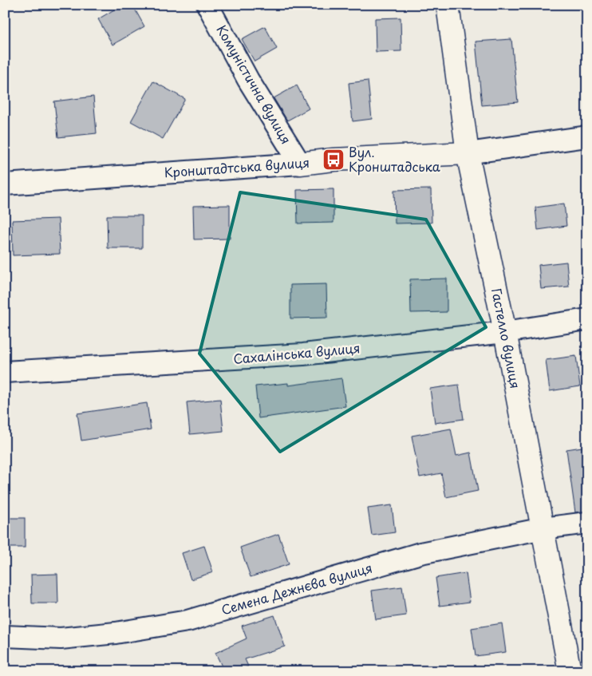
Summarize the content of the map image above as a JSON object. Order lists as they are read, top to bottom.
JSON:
{
  "streets": {
    "street": [
      "Комуністична вулиця",
      "Кронштадтська вулиця",
      "Гастелло вулиця",
      "Сахалінська вулиця",
      "Семена Дежнєва вулиця"
    ]
  },
  "crossings": [
    ["Комуністична вулиця", "Кронштадтська вулиця"],
    ["Кронштадтська вулиця", "Гастелло вулиця"],
    ["Гастелло вулиця", "Сахалінська вулиця"],
    ["Гастелло вулиця", "Семена Дежнєва вулиця"]
  ],
  "places": {
    "bus stop": ["Вул. Кронштадська"]
  }
}
